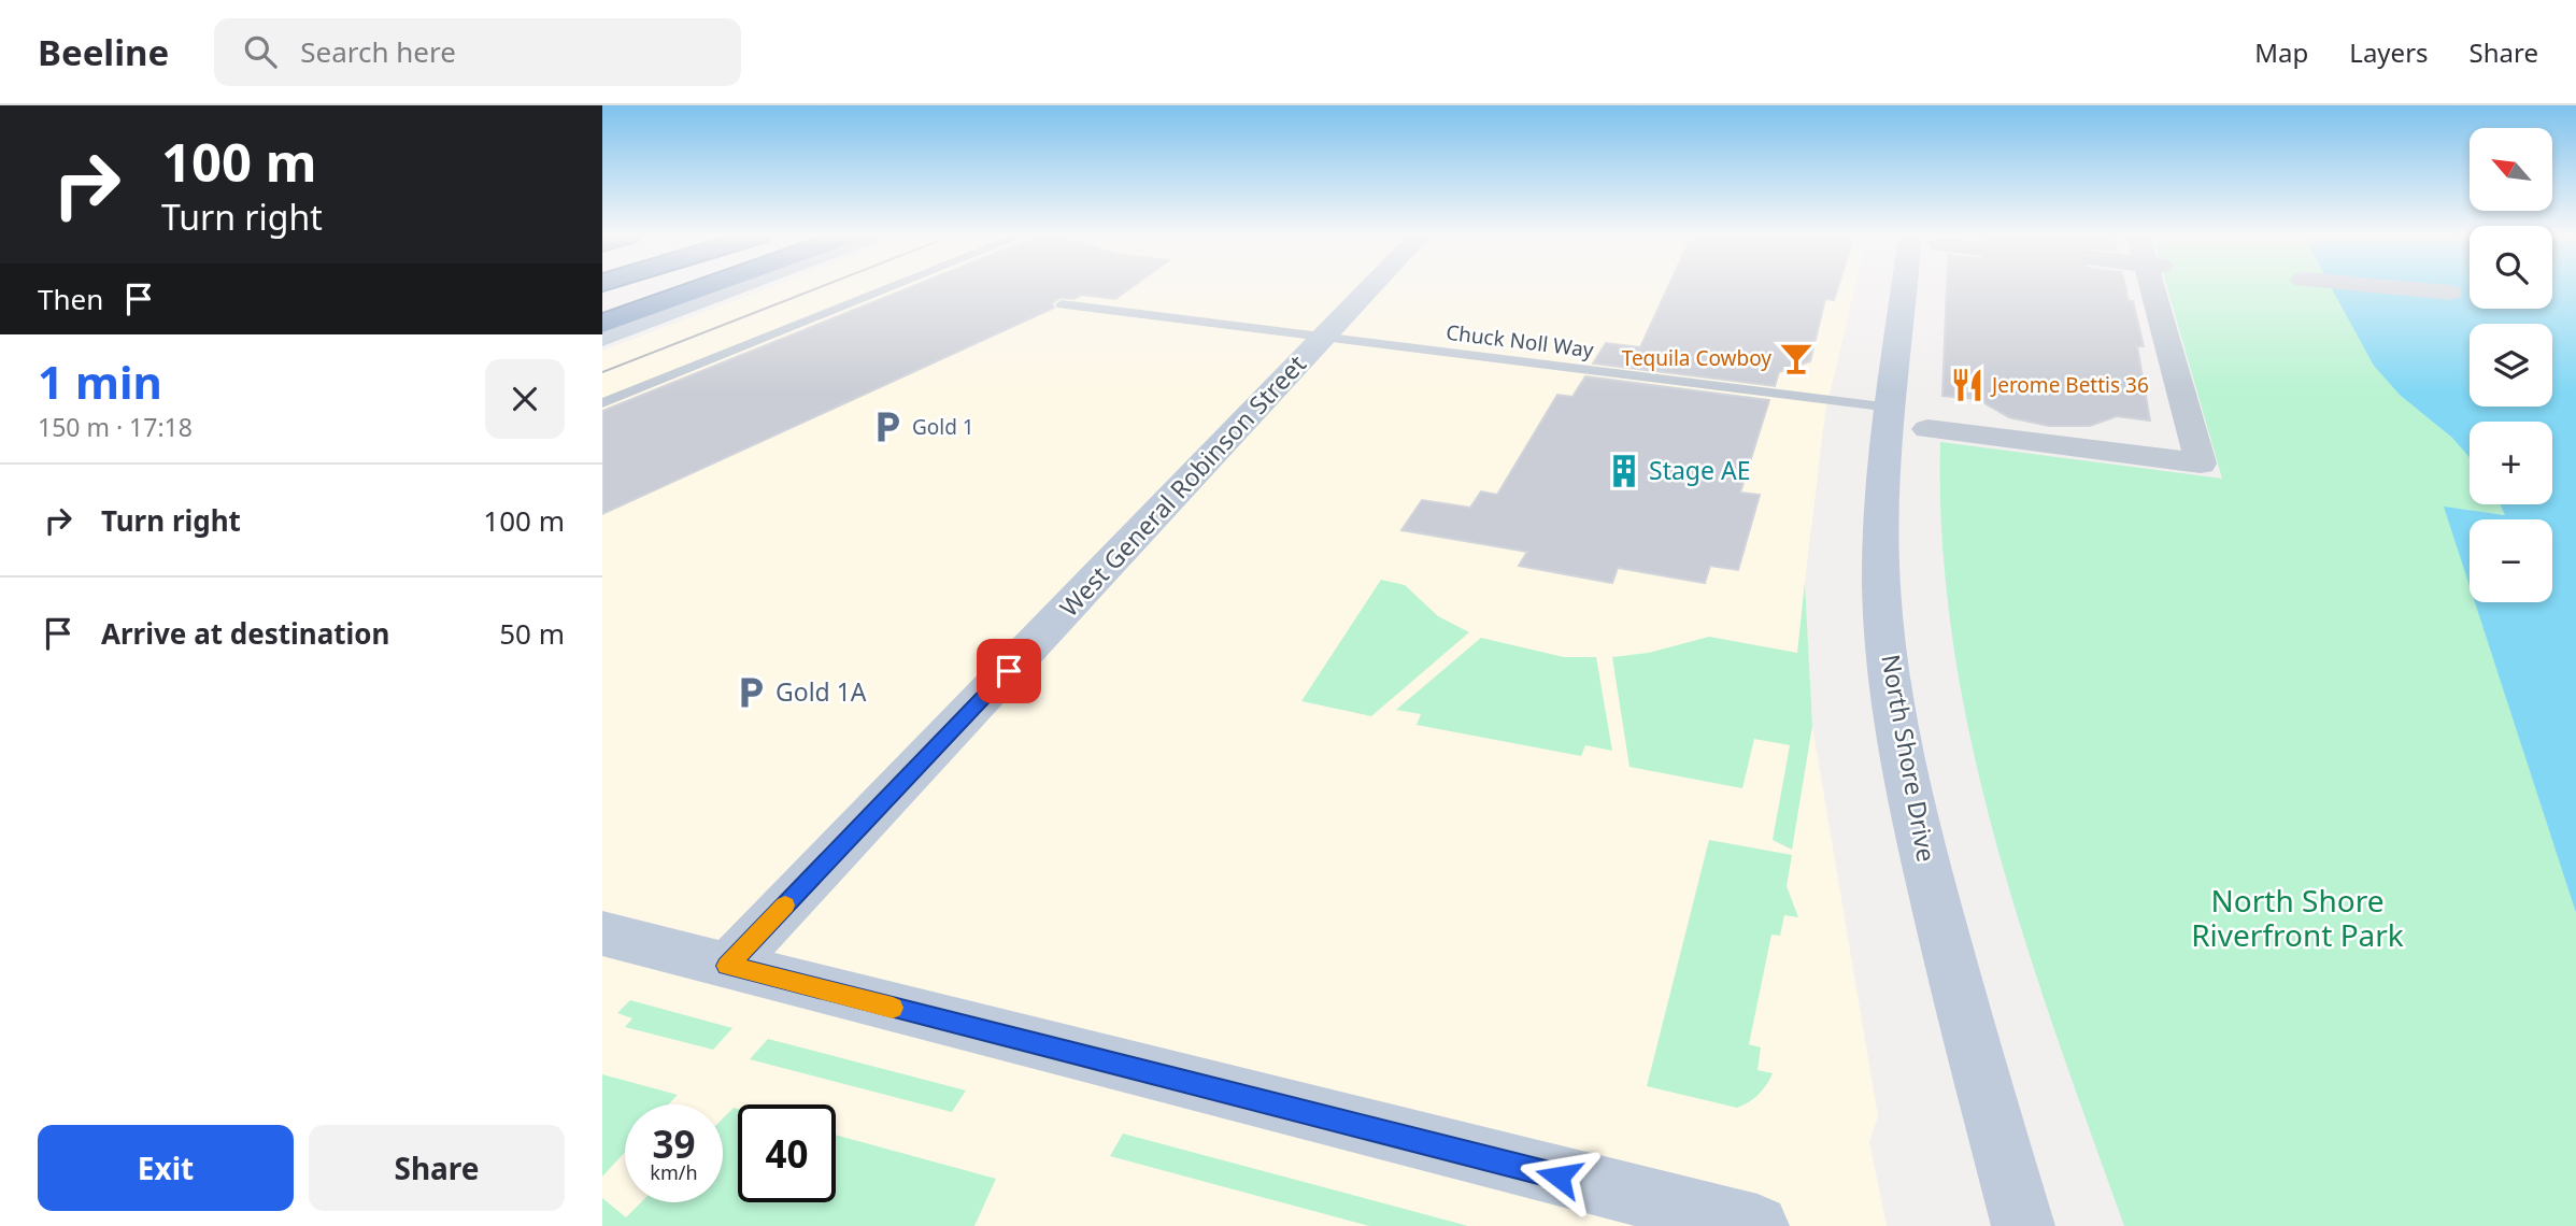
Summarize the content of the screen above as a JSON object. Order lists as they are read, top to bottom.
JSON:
{
  "streets": {
    "main road": ["West General Robinson Street", "North Shore Drive"],
    "lane": ["Chuck Noll Way"]
  },
  "crossings": [
    ["Chuck Noll Way", "West General Robinson Street"],
    ["Chuck Noll Way", "North Shore Drive"]
  ],
  "parks": ["North Shore Riverfront Park"],
  "places": {
    "bar": ["Tequila Cowboy"],
    "restaurant": ["Jerome Bettis 36"],
    "parking": ["Gold 1", "Gold 1A"],
    "building": ["Stage AE"]
  },
  "north": "top left",
  "page": {
    "header": "Beeline",
    "search": "Search here",
    "nav": ["Map", "Layers", "Share"],
    "turn": ["100 m", "Turn right"],
    "map_buttons": ["+", "−"],
    "then": "Then",
    "heading": ["1 min", "150 m · 17:18"],
    "list": [
      {
        "name": "Turn right",
        "value": "100 m"
      },
      {
        "name": "Arrive at destination",
        "value": "50 m"
      }
    ],
    "speed": "39 km/h",
    "limit": "40",
    "buttons": ["Exit", "Share"]
  }
}
